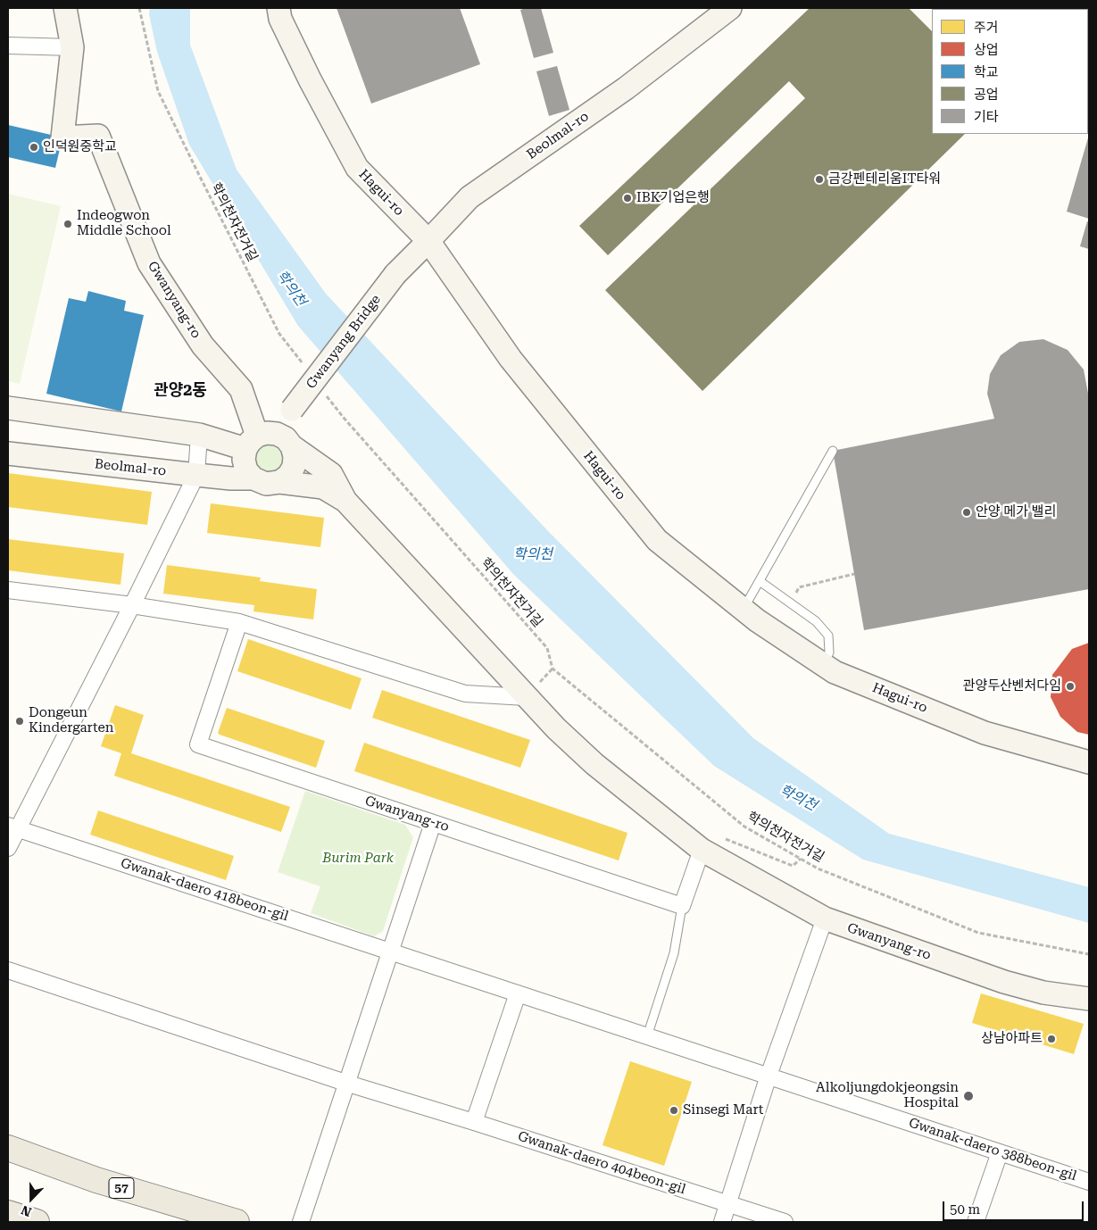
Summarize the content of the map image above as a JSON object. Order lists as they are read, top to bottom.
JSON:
{
  "streets": {
    "main road": ["57"],
    "street": [
      "Beolmal-ro",
      "Hagui-ro",
      "Gwanyang-ro",
      "Gwanyang Bridge",
      "Gwanak-daero 418beon-gil",
      "Gwanak-daero 388beon-gil",
      "Gwanak-daero 404beon-gil"
    ],
    "path": ["학의천자전거길"]
  },
  "crossings": [
    ["Beolmal-ro", "Hagui-ro"],
    ["Beolmal-ro", "Gwanyang-ro"],
    ["Beolmal-ro", "Gwanyang Bridge"],
    ["Gwanyang-ro", "Gwanyang Bridge"]
  ],
  "districts": ["관양2동"],
  "water": ["학의천"],
  "parks": ["Burim Park"],
  "places": [
    "인덕원중학교",
    "금강펜테리움IT타워",
    "IBK기업은행",
    "Indeogwon Middle School",
    "안양 메가 밸리",
    "관양두산벤처다임",
    "Dongeun Kindergarten",
    "상남아파트",
    "Alkoljungdokjeongsin Hospital",
    "Sinsegi Mart"
  ],
  "legend": [
    "주거",
    "상업",
    "학교",
    "공업",
    "기타"
  ],
  "scale_bar": "50 m",
  "north": "bottom"
}
